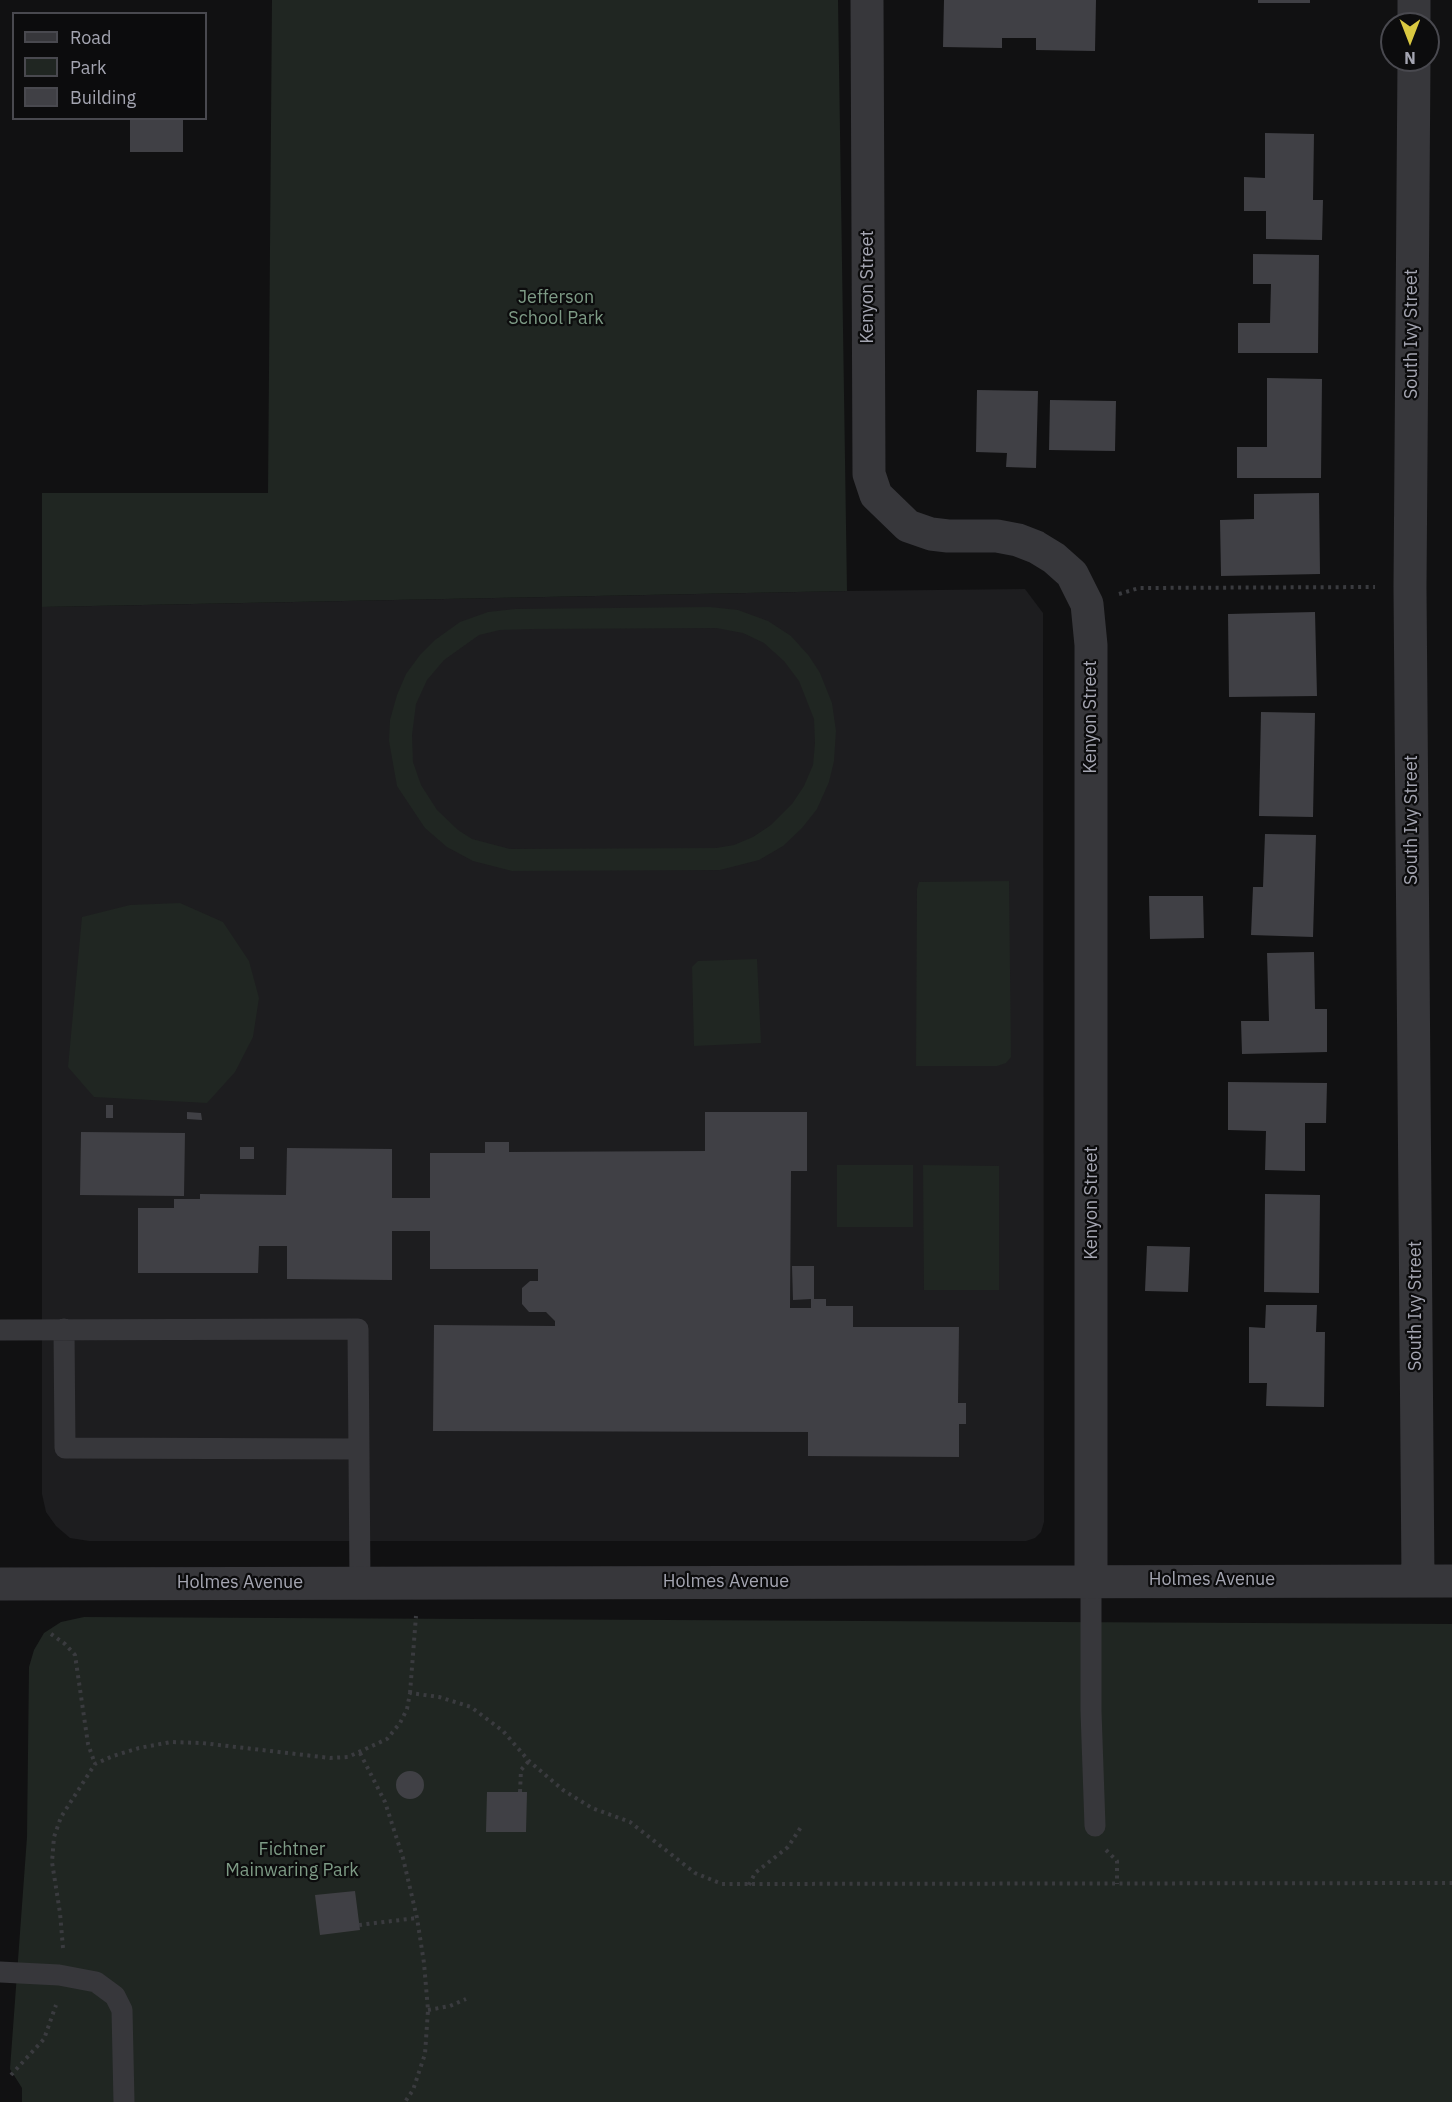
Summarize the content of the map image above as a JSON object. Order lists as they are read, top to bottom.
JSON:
{
  "streets": {
    "street": ["Kenyon Street", "South Ivy Street", "Holmes Avenue"]
  },
  "crossings": [
    ["Kenyon Street", "Holmes Avenue"],
    ["South Ivy Street", "Holmes Avenue"]
  ],
  "parks": ["Jefferson School Park", "Fichtner Mainwaring Park"],
  "legend": ["Road", "Park", "Building"],
  "north": "bottom"
}
